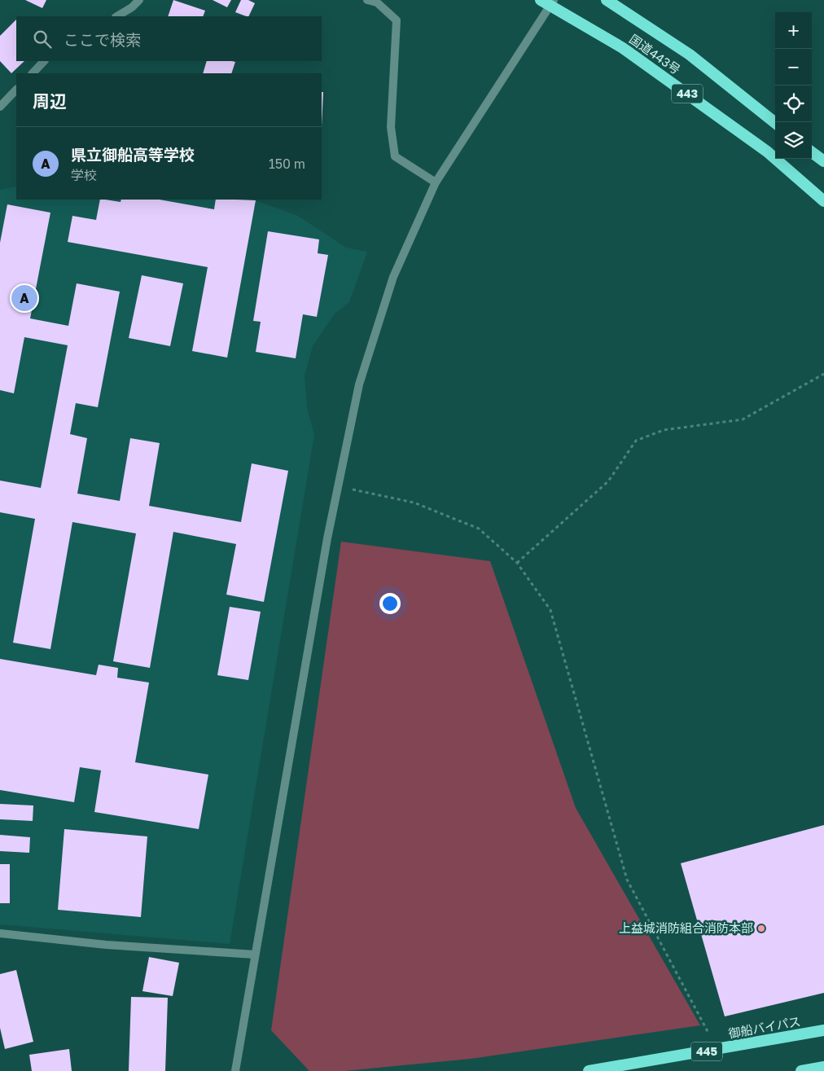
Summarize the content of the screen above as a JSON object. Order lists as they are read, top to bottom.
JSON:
{
  "streets": {
    "highway": [
      "国道443号",
      "443",
      "御船バイパス",
      "445"
    ]
  },
  "places": ["上益城消防組合消防本部"],
  "page": {
    "map_buttons": ["+", "−"],
    "search": "ここで検索",
    "heading": "周辺",
    "list": [
      {
        "mark": "A",
        "name": "県立御船高等学校",
        "note": "学校",
        "value": "150 m"
      }
    ],
    "pins": "A"
  }
}
